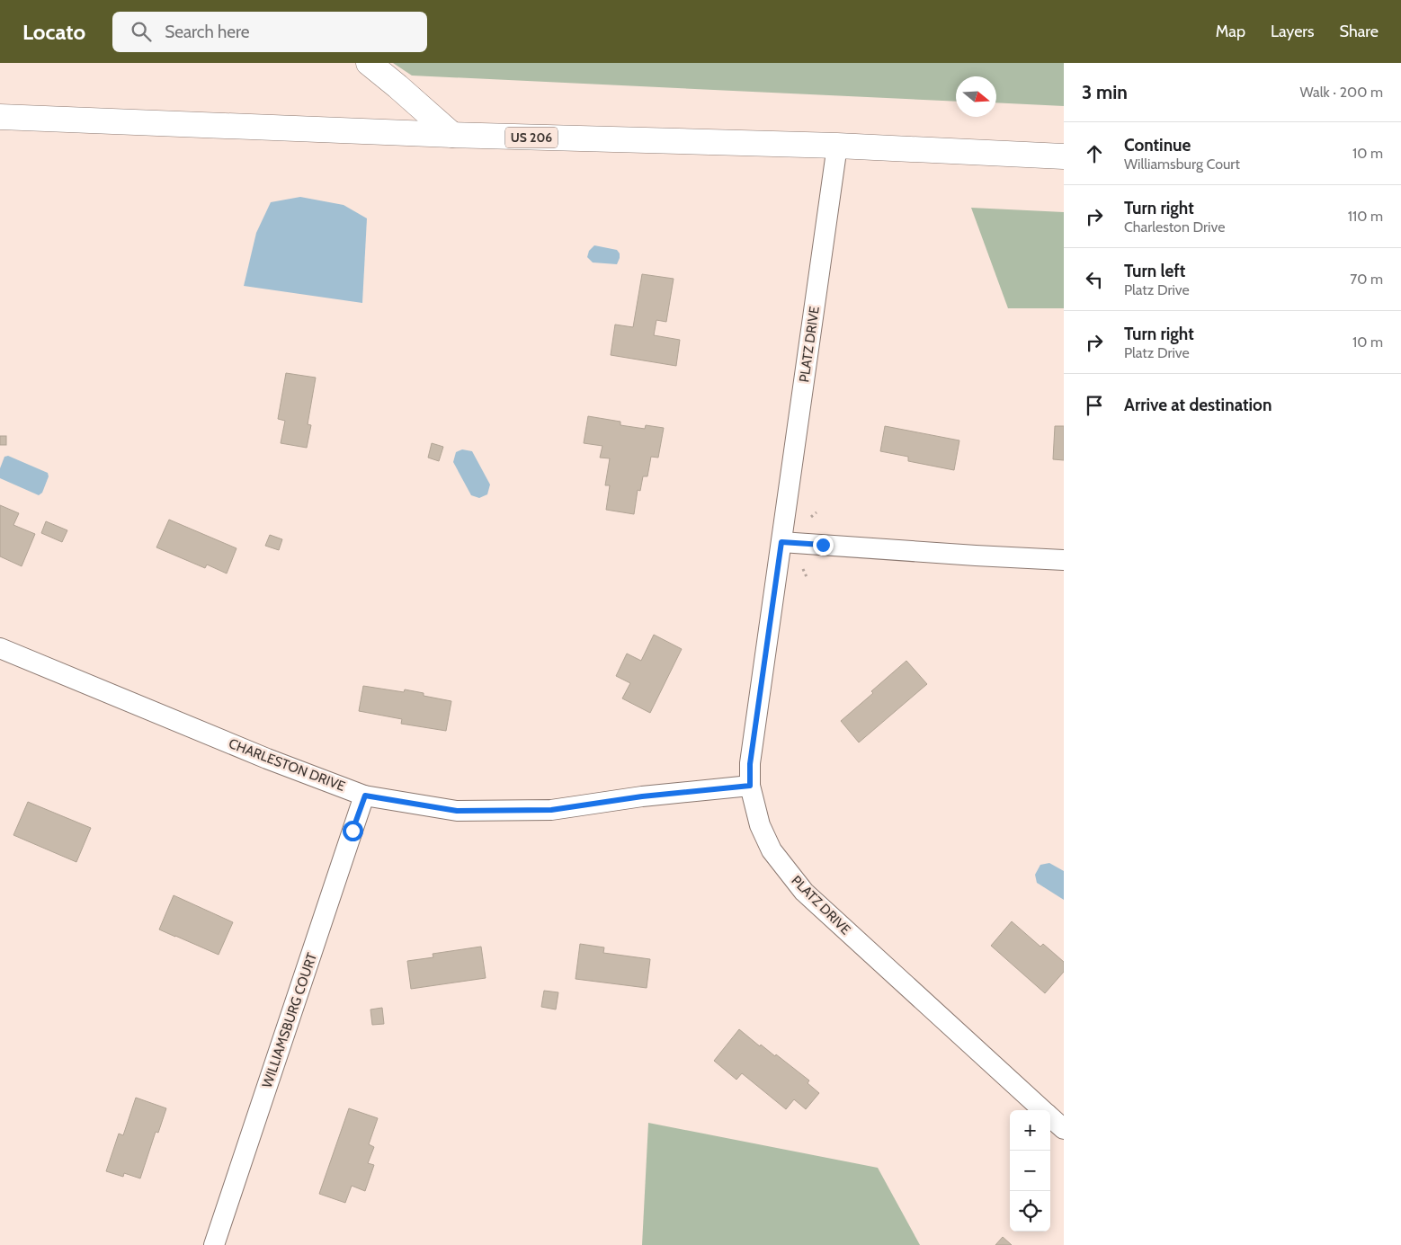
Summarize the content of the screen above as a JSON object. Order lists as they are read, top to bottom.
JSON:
{
  "streets": {
    "main road": ["US 206"],
    "street": ["PLATZ DRIVE", "CHARLESTON DRIVE", "WILLIAMSBURG COURT"]
  },
  "crossings": [
    ["US 206", "PLATZ DRIVE"],
    ["PLATZ DRIVE", "CHARLESTON DRIVE"],
    ["CHARLESTON DRIVE", "WILLIAMSBURG COURT"]
  ],
  "north": "right",
  "page": {
    "header": "Locato",
    "search": "Search here",
    "nav": ["Map", "Layers", "Share"],
    "heading": ["3 min", "Walk · 200 m"],
    "list": [
      ["Continue", "Williamsburg Court", "10 m"],
      ["Turn right", "Charleston Drive", "110 m"],
      ["Turn left", "Platz Drive", "70 m"],
      ["Turn right", "Platz Drive", "10 m"],
      "Arrive at destination"
    ],
    "map_buttons": ["+", "−"]
  }
}
